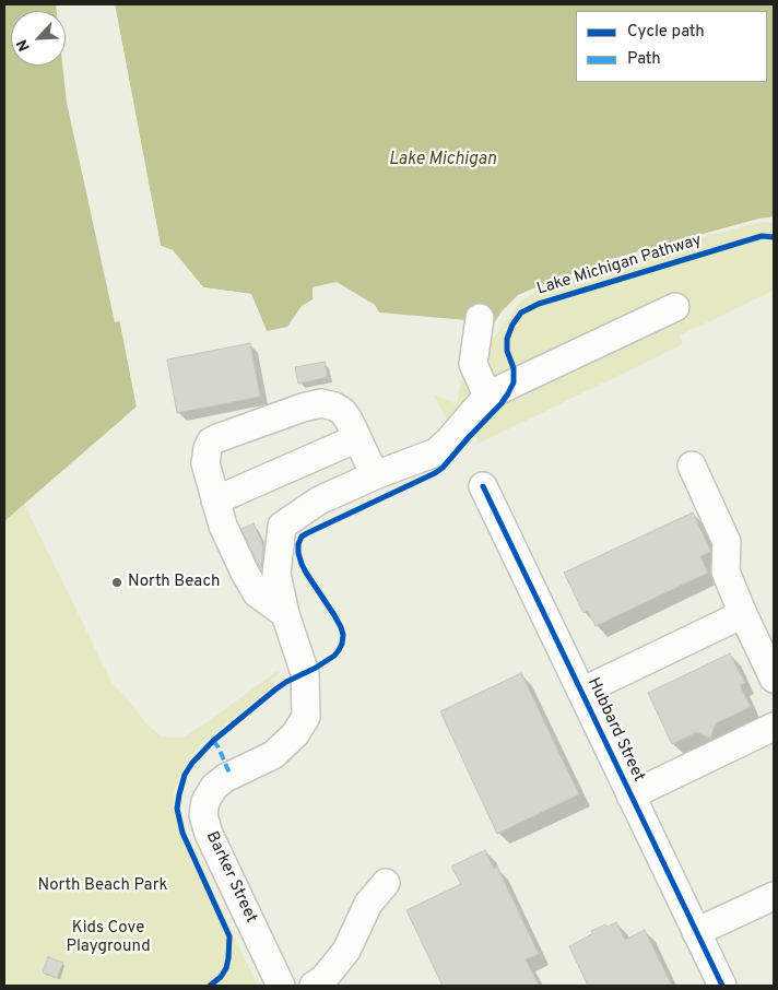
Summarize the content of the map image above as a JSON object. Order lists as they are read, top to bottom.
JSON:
{
  "streets": {
    "street": ["Hubbard Street", "Barker Street"],
    "cycle path": ["Lake Michigan Pathway"]
  },
  "water": ["Lake Michigan"],
  "parks": ["North Beach Park", "Kids Cove Playground"],
  "places": ["North Beach"],
  "legend": ["Cycle path", "Path"],
  "north": "bottom left"
}
